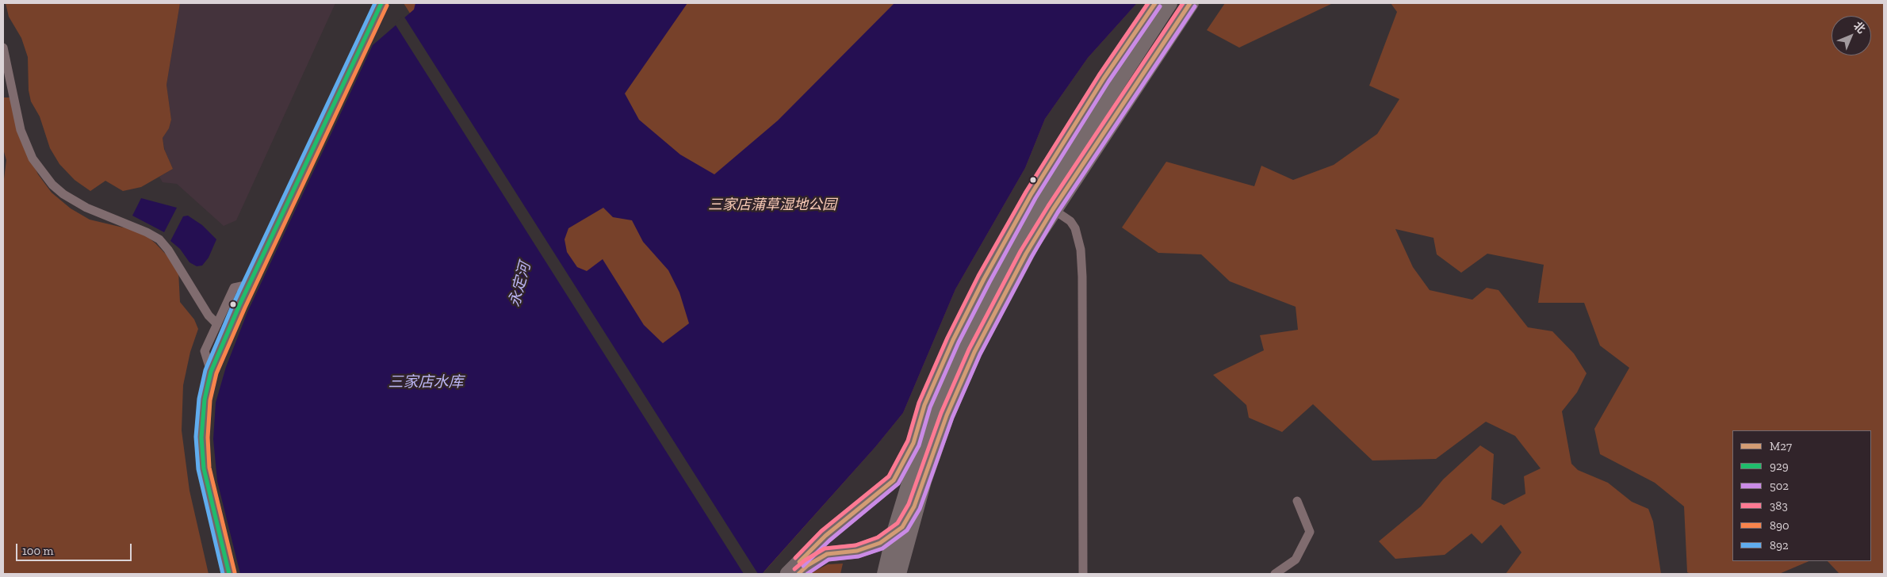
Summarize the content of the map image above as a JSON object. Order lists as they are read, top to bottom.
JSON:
{
  "water": ["永定河", "三家店水库"],
  "parks": ["三家店蒲草湿地公园"],
  "lines": [
    "transit line M27",
    "transit line 929",
    "transit line 383",
    "transit line 892",
    "transit line 890",
    "transit line 502"
  ],
  "legend": [
    "M27",
    "929",
    "502",
    "383",
    "890",
    "892"
  ],
  "scale_bar": "100 m",
  "north": "top right"
}
